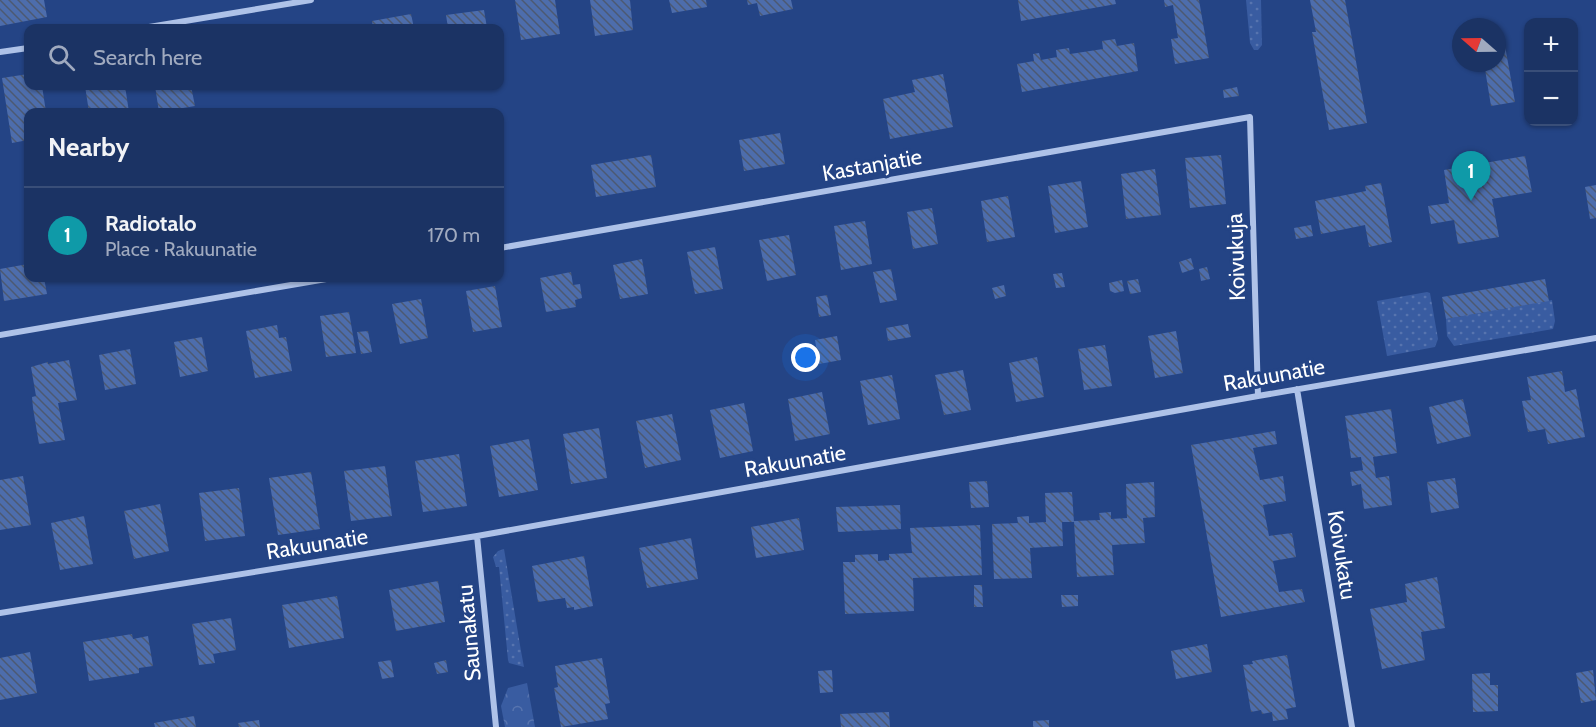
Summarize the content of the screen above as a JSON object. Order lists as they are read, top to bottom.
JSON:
{
  "streets": {
    "street": [
      "Kastanjatie",
      "Koivukuja",
      "Rakuunatie",
      "Koivukatu",
      "Saunakatu"
    ]
  },
  "crossings": [
    ["Kastanjatie", "Koivukuja"],
    ["Koivukuja", "Rakuunatie"],
    ["Rakuunatie", "Koivukatu"],
    ["Rakuunatie", "Saunakatu"]
  ],
  "north": "left",
  "page": {
    "map_buttons": ["+", "−"],
    "search": "Search here",
    "heading": "Nearby",
    "pins": "1",
    "list": [
      {
        "mark": "1",
        "name": "Radiotalo",
        "note": "Place · Rakuunatie",
        "value": "170 m"
      }
    ]
  }
}
